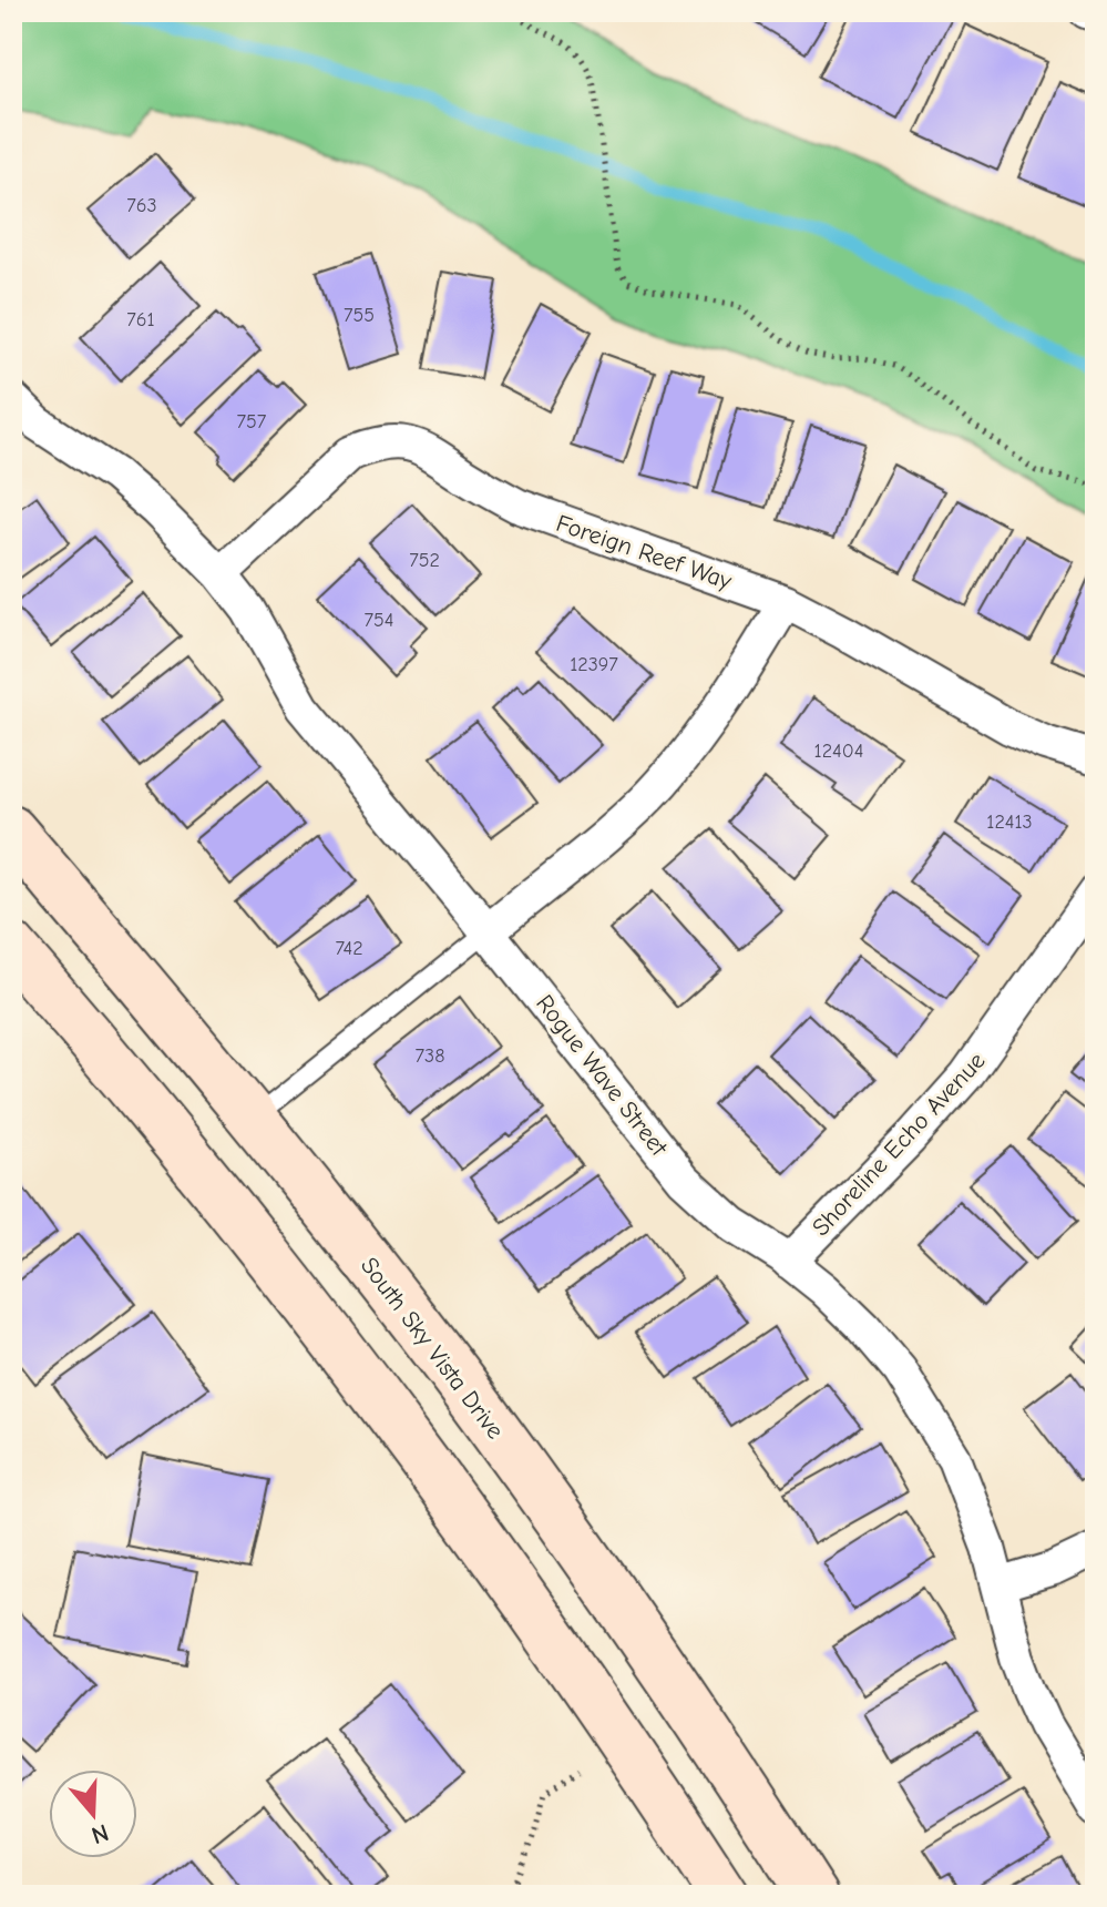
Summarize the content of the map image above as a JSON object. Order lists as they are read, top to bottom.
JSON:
{
  "streets": {
    "main road": ["South Sky Vista Drive"],
    "street": ["Foreign Reef Way", "Rogue Wave Street", "Shoreline Echo Avenue"]
  },
  "crossings": [
    ["Foreign Reef Way", "Rogue Wave Street"],
    ["Rogue Wave Street", "Shoreline Echo Avenue"]
  ],
  "house_numbers": [
    "763",
    "755",
    "761",
    "757",
    "752",
    "754",
    "12397",
    "12404",
    "12413",
    "742",
    "738"
  ],
  "north": "bottom"
}
